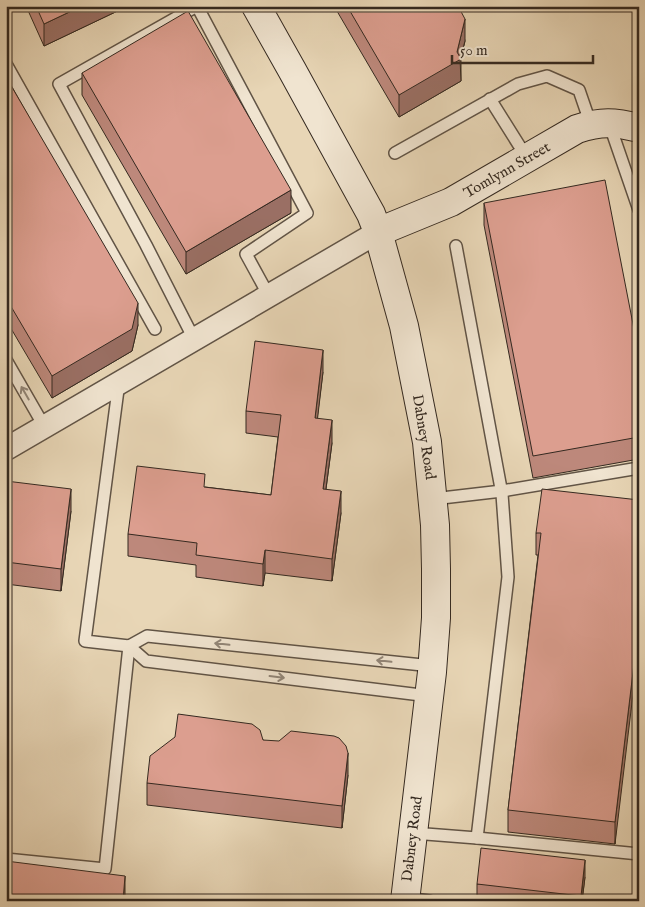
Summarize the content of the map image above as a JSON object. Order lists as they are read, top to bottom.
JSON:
{
  "streets": {
    "street": ["Tomlynn Street", "Dabney Road"]
  },
  "crossings": [
    ["Tomlynn Street", "Dabney Road"]
  ],
  "scale_bar": "50 m"
}
